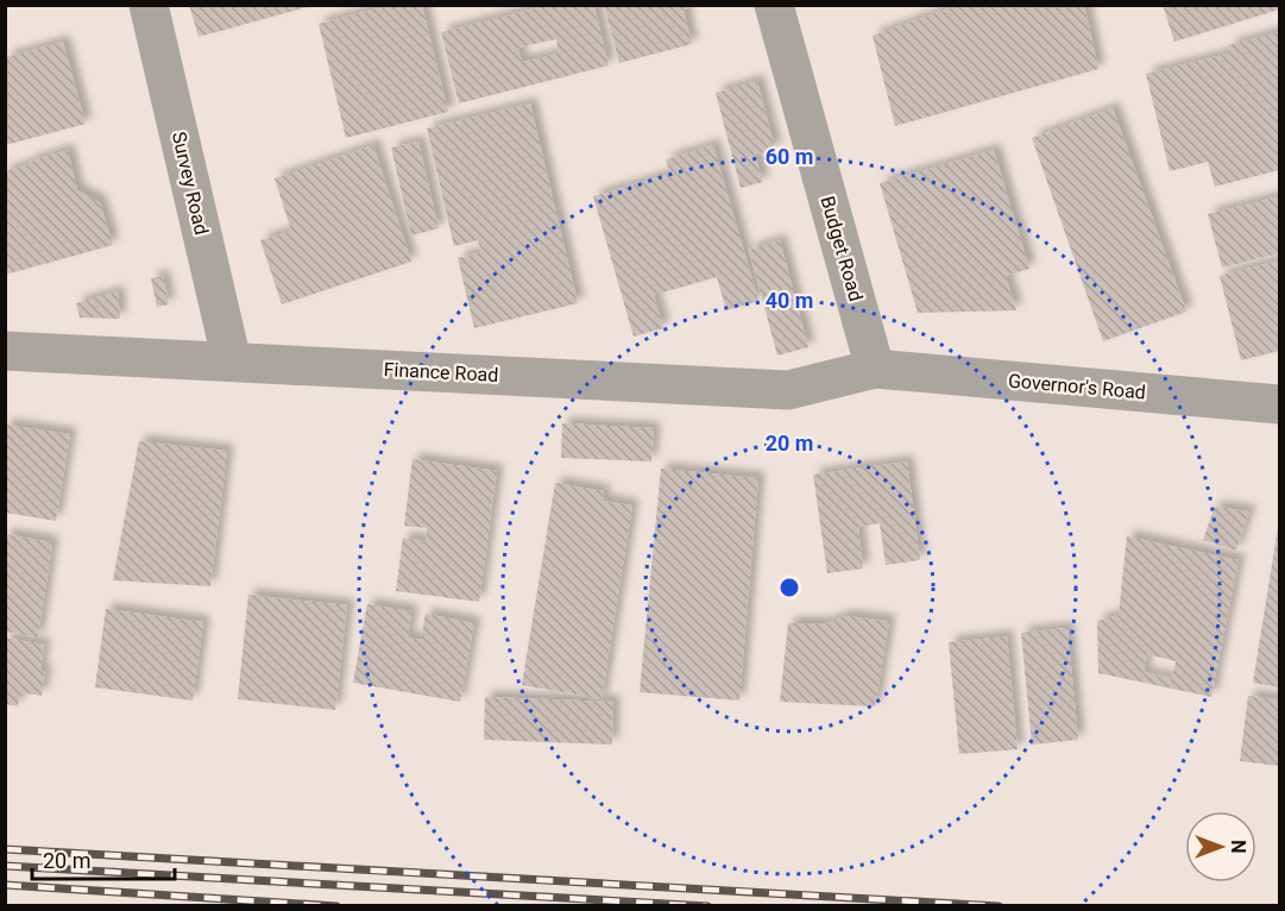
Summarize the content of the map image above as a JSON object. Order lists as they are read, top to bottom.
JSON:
{
  "streets": {
    "street": [
      "Survey Road",
      "Budget Road",
      "Finance Road",
      "Governor's Road"
    ]
  },
  "crossings": [
    ["Survey Road", "Finance Road"],
    ["Budget Road", "Finance Road"],
    ["Budget Road", "Governor's Road"],
    ["Finance Road", "Governor's Road"]
  ],
  "scale_bar": "20 m",
  "north": "right",
  "rings": ["60 m", "40 m", "20 m"]
}
